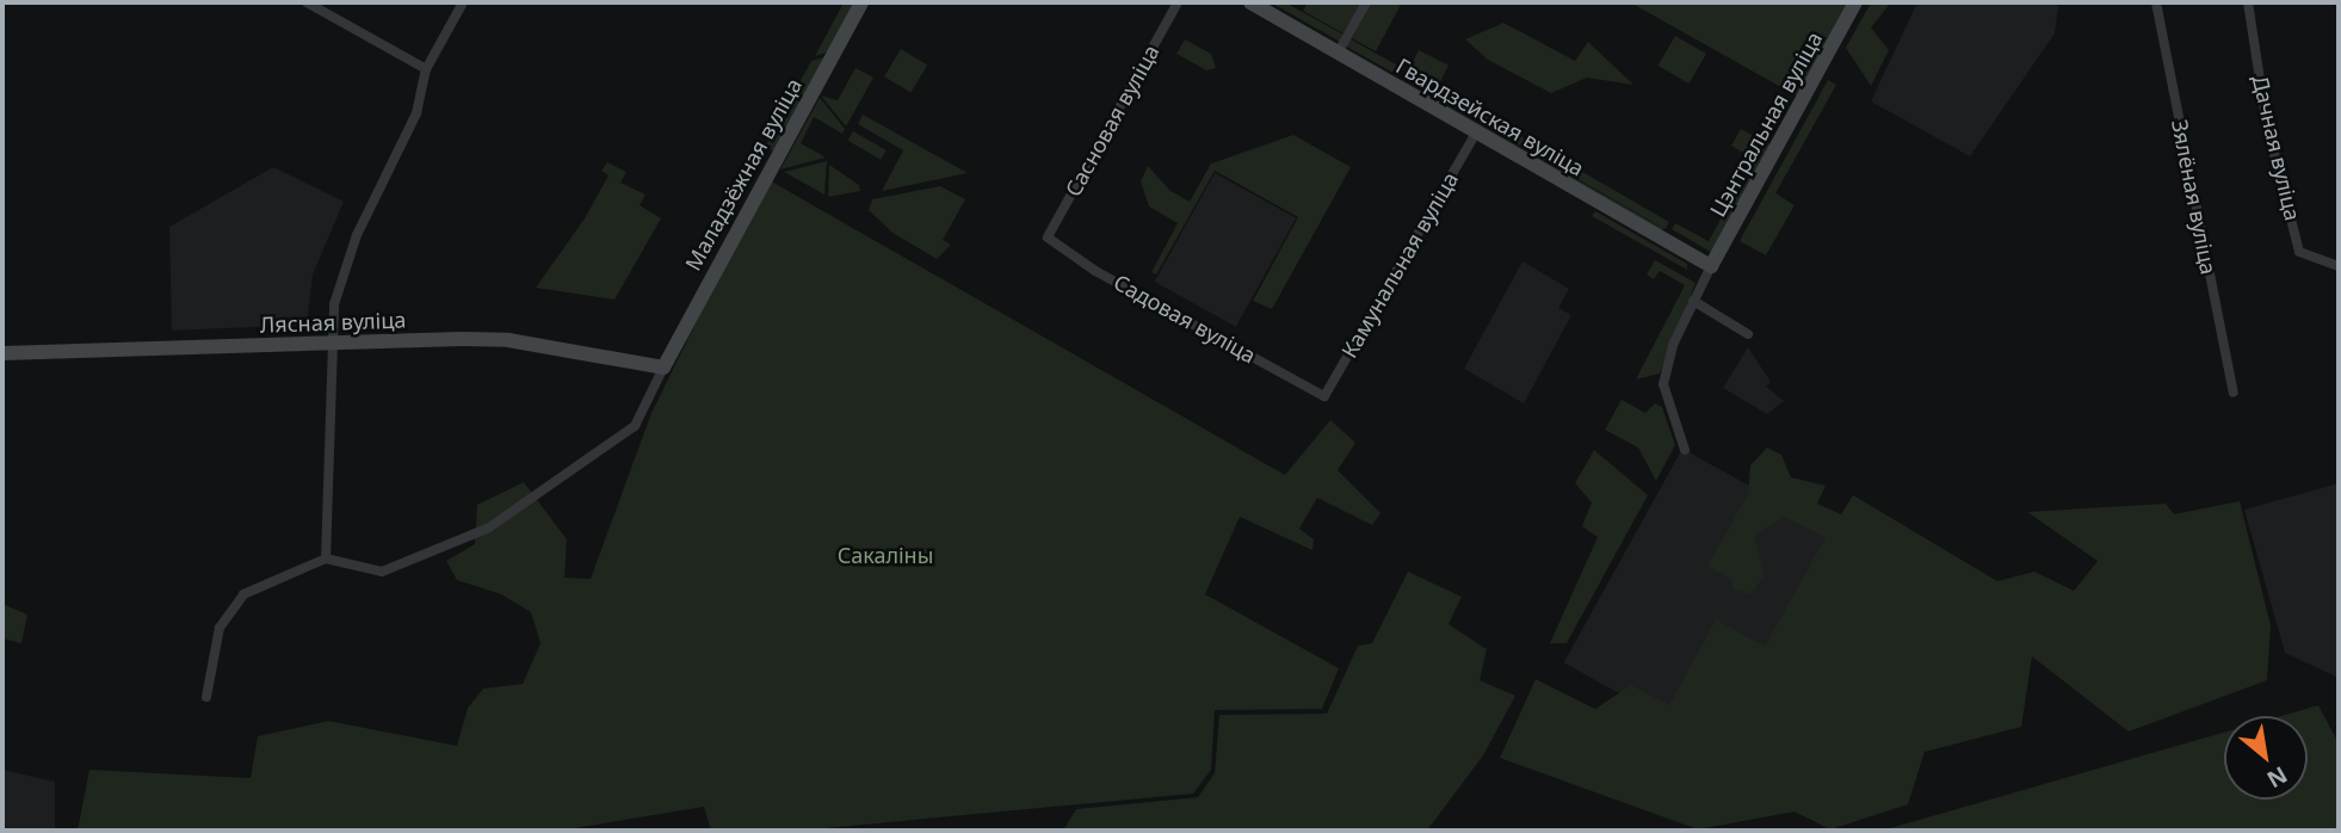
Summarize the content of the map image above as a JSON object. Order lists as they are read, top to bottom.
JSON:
{
  "streets": {
    "main road": [
      "Гвардзейская вуліца",
      "Цэнтральная вуліца",
      "Маладзёжная вуліца",
      "Лясная вуліца"
    ],
    "street": [
      "Сасновая вуліца",
      "Дачная вуліца",
      "Зялёная вуліца",
      "Камунальная вуліца",
      "Садовая вуліца"
    ]
  },
  "crossings": [
    ["Гвардзейская вуліца", "Цэнтральная вуліца"],
    ["Гвардзейская вуліца", "Камунальная вуліца"],
    ["Сасновая вуліца", "Садовая вуліца"],
    ["Маладзёжная вуліца", "Лясная вуліца"],
    ["Камунальная вуліца", "Садовая вуліца"]
  ],
  "parks": ["Сакаліны"],
  "north": "bottom right"
}
